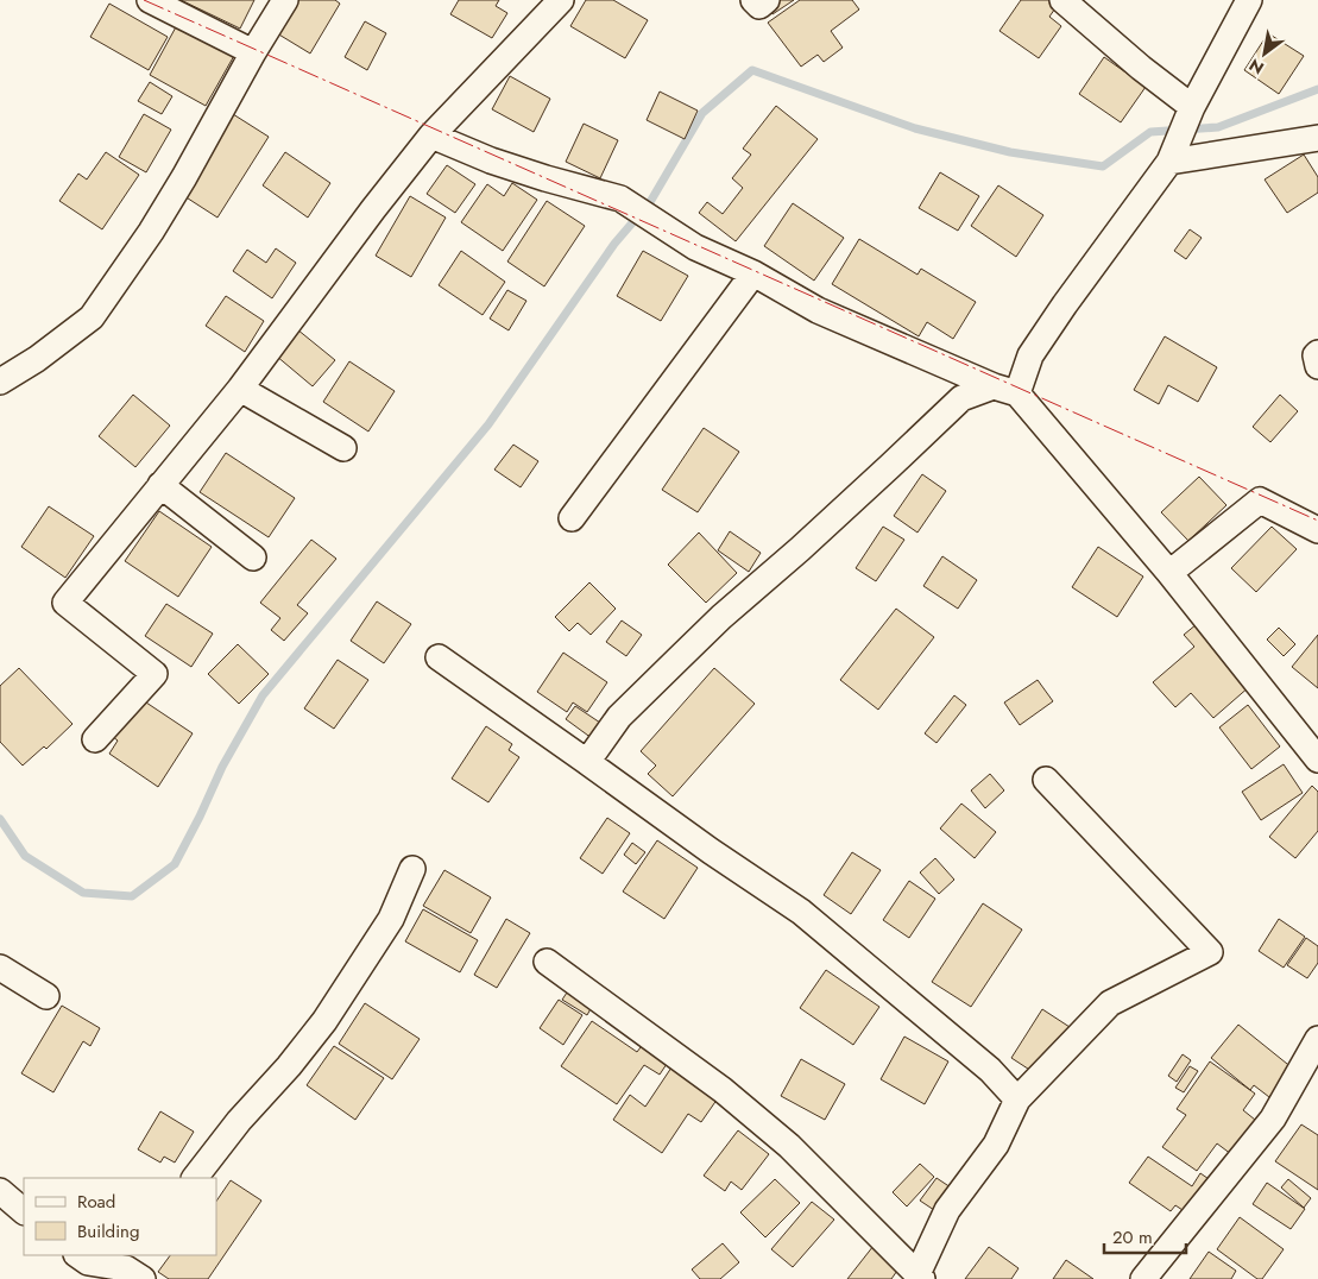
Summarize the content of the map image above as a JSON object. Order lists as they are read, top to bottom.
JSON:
{
  "legend": ["Road", "Building"],
  "scale_bar": "20 m",
  "north": "bottom left"
}
